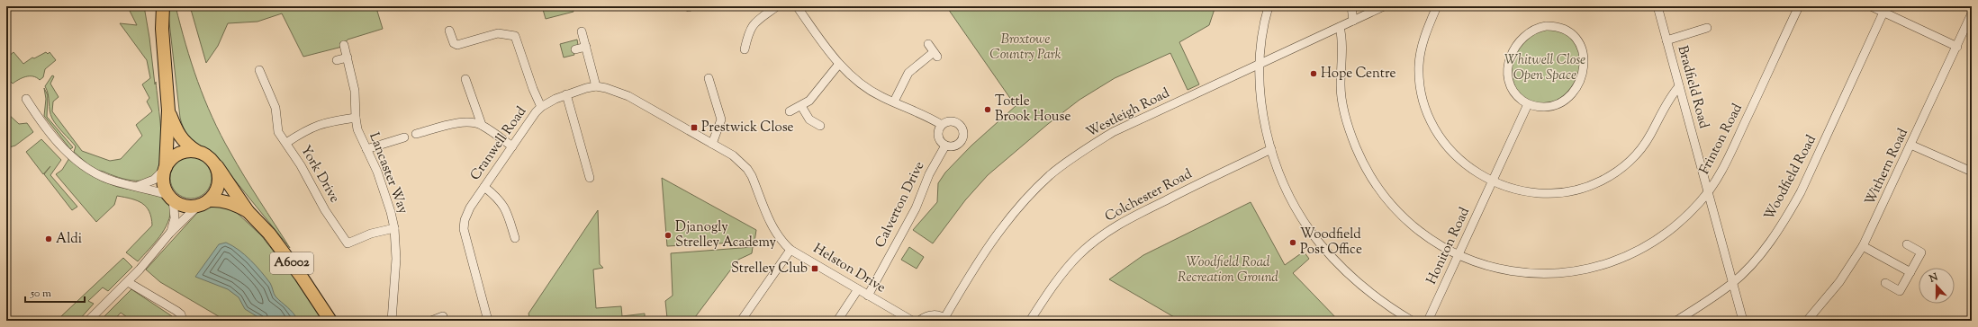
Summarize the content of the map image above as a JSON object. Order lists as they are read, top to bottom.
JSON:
{
  "streets": {
    "main road": ["A6002"],
    "street": [
      "Bradfield Road",
      "Westleigh Road",
      "Frinton Road",
      "Cranwell Road",
      "Withern Road",
      "Lancaster Way",
      "York Drive",
      "Woodfield Road",
      "Colchester Road",
      "Calverton Drive",
      "Honiton Road",
      "Helston Drive"
    ]
  },
  "crossings": [
    ["Bradfield Road", "Frinton Road"],
    ["Bradfield Road", "Woodfield Road"],
    ["Westleigh Road", "Frinton Road"],
    ["Frinton Road", "Honiton Road"],
    ["Cranwell Road", "Helston Drive"],
    ["Lancaster Way", "York Drive"],
    ["Calverton Drive", "Helston Drive"]
  ],
  "parks": ["Broxtowe Country Park", "Whitwell Close Open Space", "Woodfield Road Recreation Ground"],
  "places": {
    "other": [
      "Hope Centre",
      "Tottle Brook House",
      "Djanogly Strelley Academy",
      "Aldi",
      "Woodfield Post Office"
    ],
    "transit": ["Prestwick Close", "Strelley Club"]
  },
  "scale_bar": "50 m",
  "north": "top"
}
